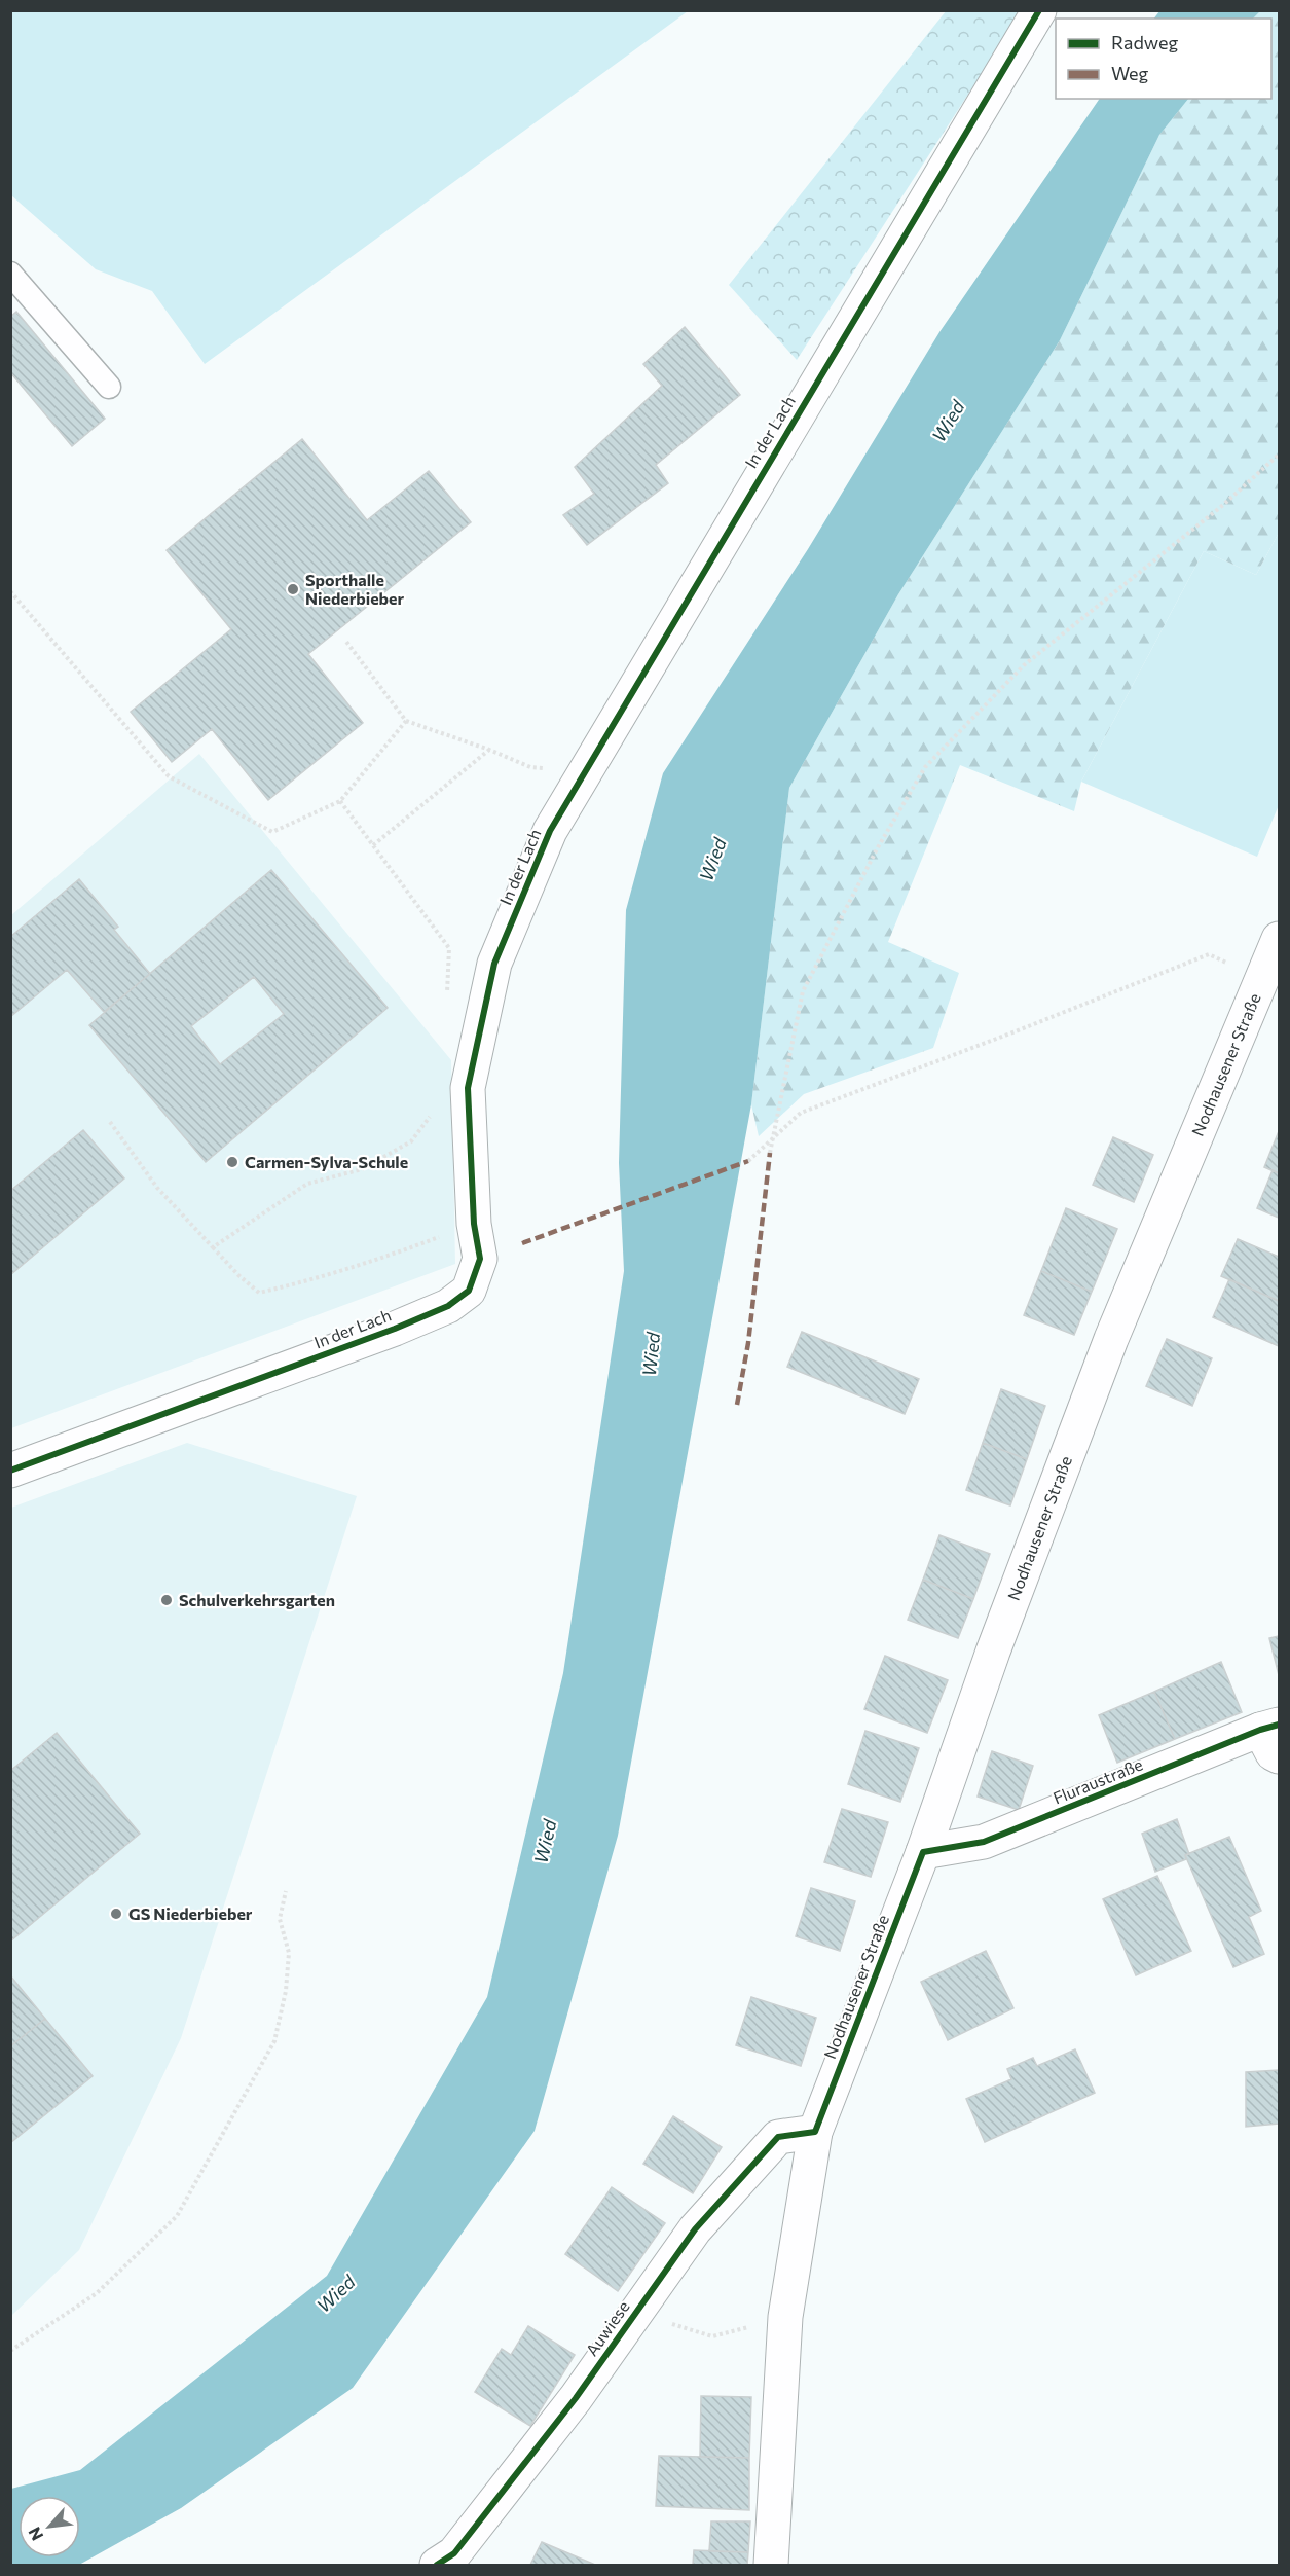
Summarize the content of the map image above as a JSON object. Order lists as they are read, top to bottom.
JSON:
{
  "streets": {
    "street": [
      "In der Lach",
      "Nodhausener Straße",
      "Fluraustraße",
      "Auwiese"
    ]
  },
  "crossings": [
    ["Nodhausener Straße", "Fluraustraße"],
    ["Nodhausener Straße", "Auwiese"]
  ],
  "water": ["Wied"],
  "places": [
    "Sporthalle Niederbieber",
    "Carmen-Sylva-Schule",
    "Schulverkehrsgarten",
    "GS Niederbieber"
  ],
  "legend": ["Radweg", "Weg"],
  "north": "bottom left"
}
